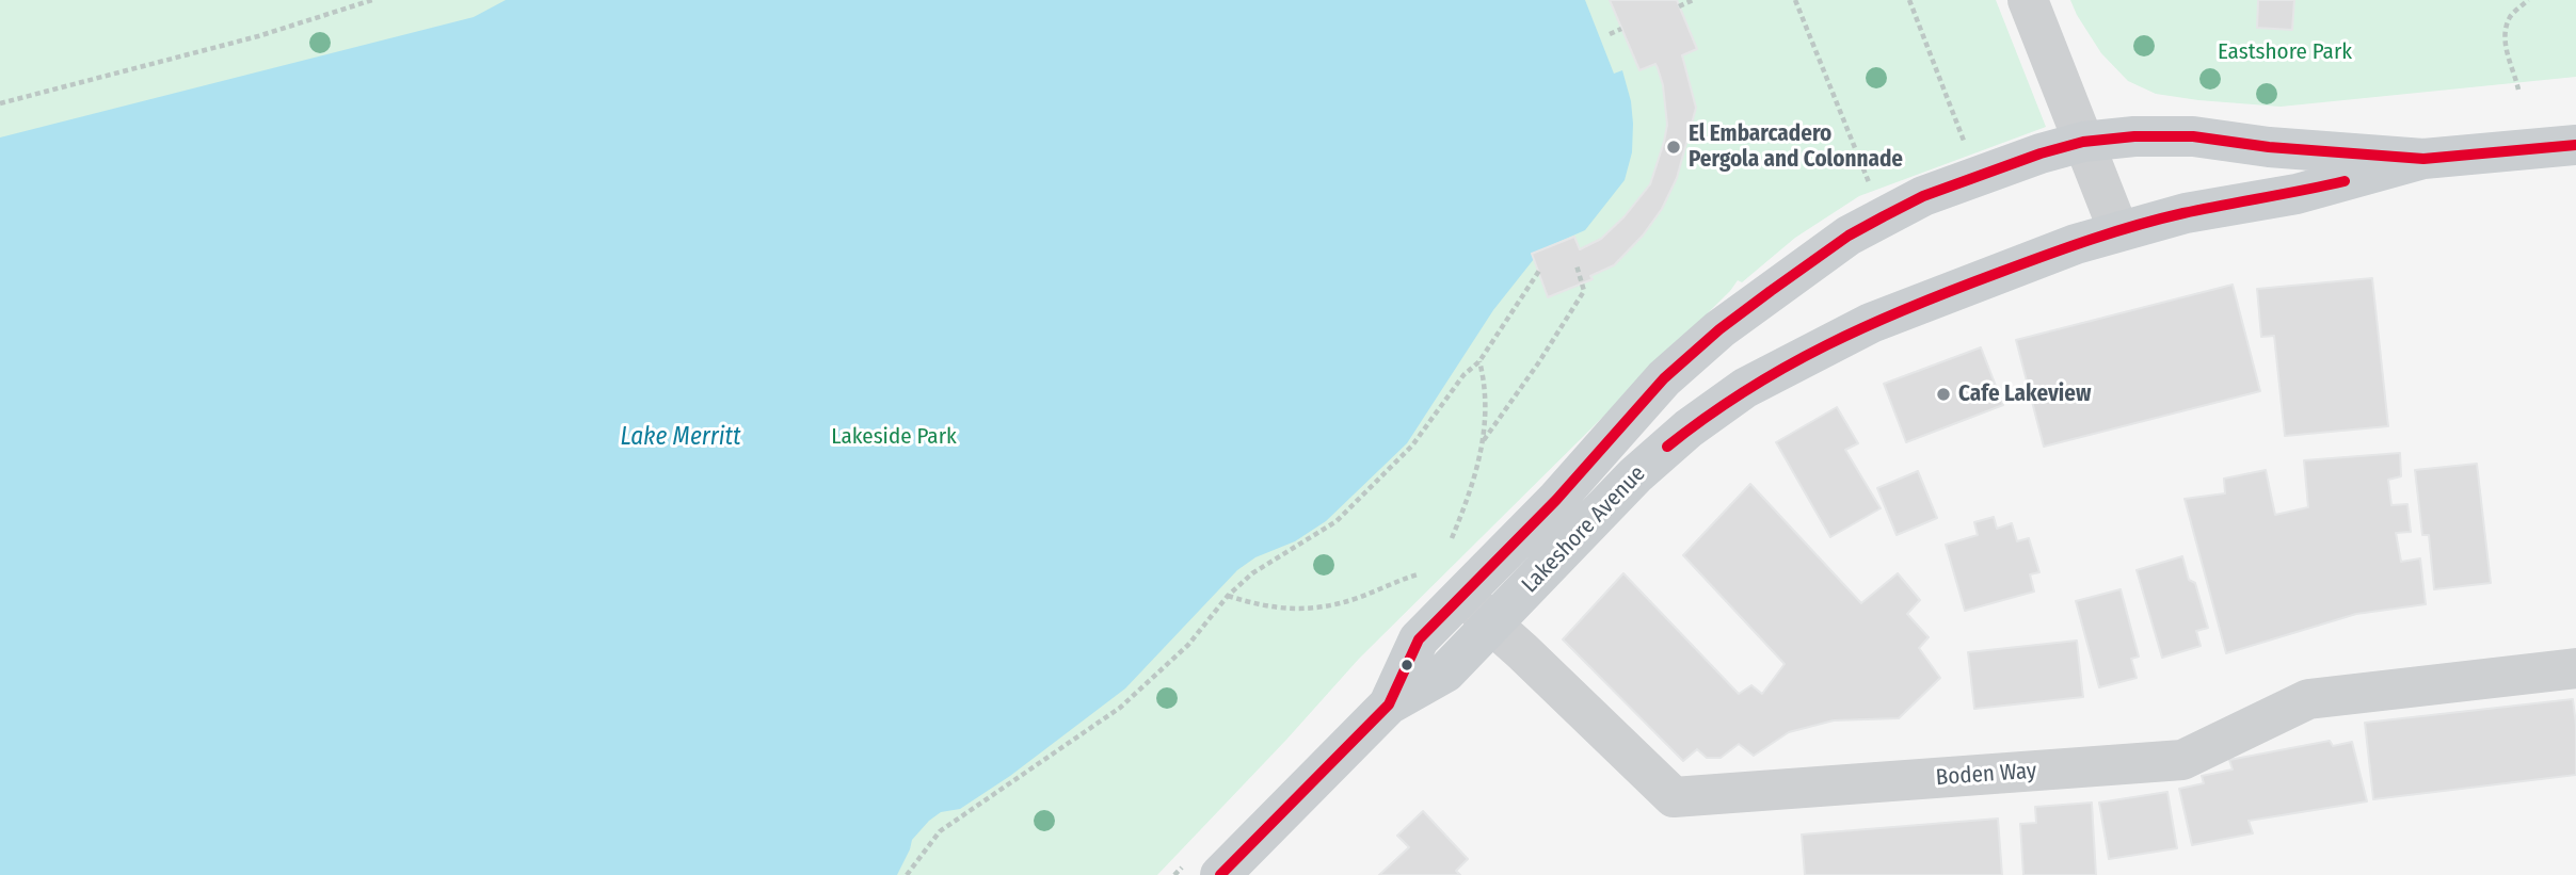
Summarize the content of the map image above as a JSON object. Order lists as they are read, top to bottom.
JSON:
{
  "streets": {
    "main road": ["Lakeshore Avenue"],
    "street": ["Boden Way"]
  },
  "crossings": [
    ["Lakeshore Avenue", "Boden Way"]
  ],
  "water": ["Lake Merritt"],
  "parks": ["Eastshore Park", "Lakeside Park"],
  "places": ["El Embarcadero Pergola and Colonnade", "Cafe Lakeview"]
}
